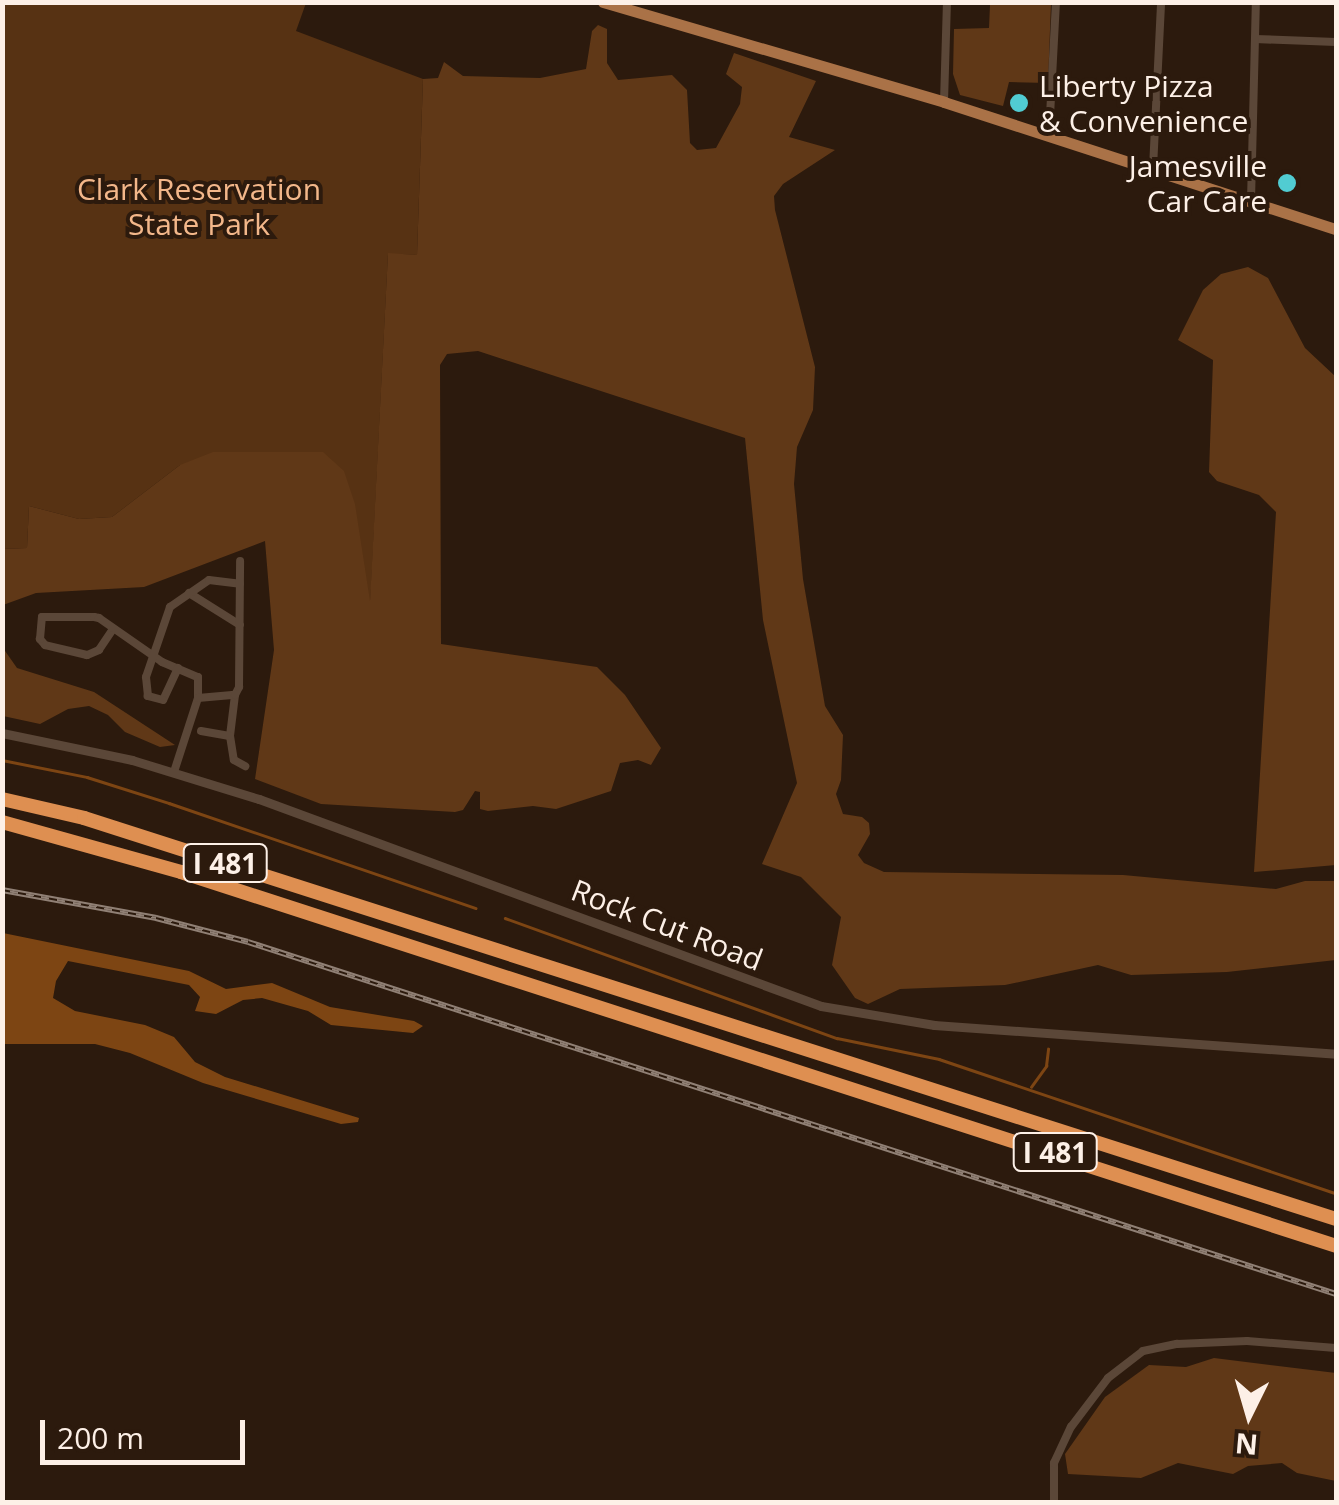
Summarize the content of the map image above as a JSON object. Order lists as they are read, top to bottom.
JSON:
{
  "streets": {
    "highway": ["I 481"],
    "street": ["Rock Cut Road"]
  },
  "parks": ["Clark Reservation State Park"],
  "places": ["Liberty Pizza & Convenience", "Jamesville Car Care"],
  "scale_bar": "200 m",
  "north": "bottom"
}
